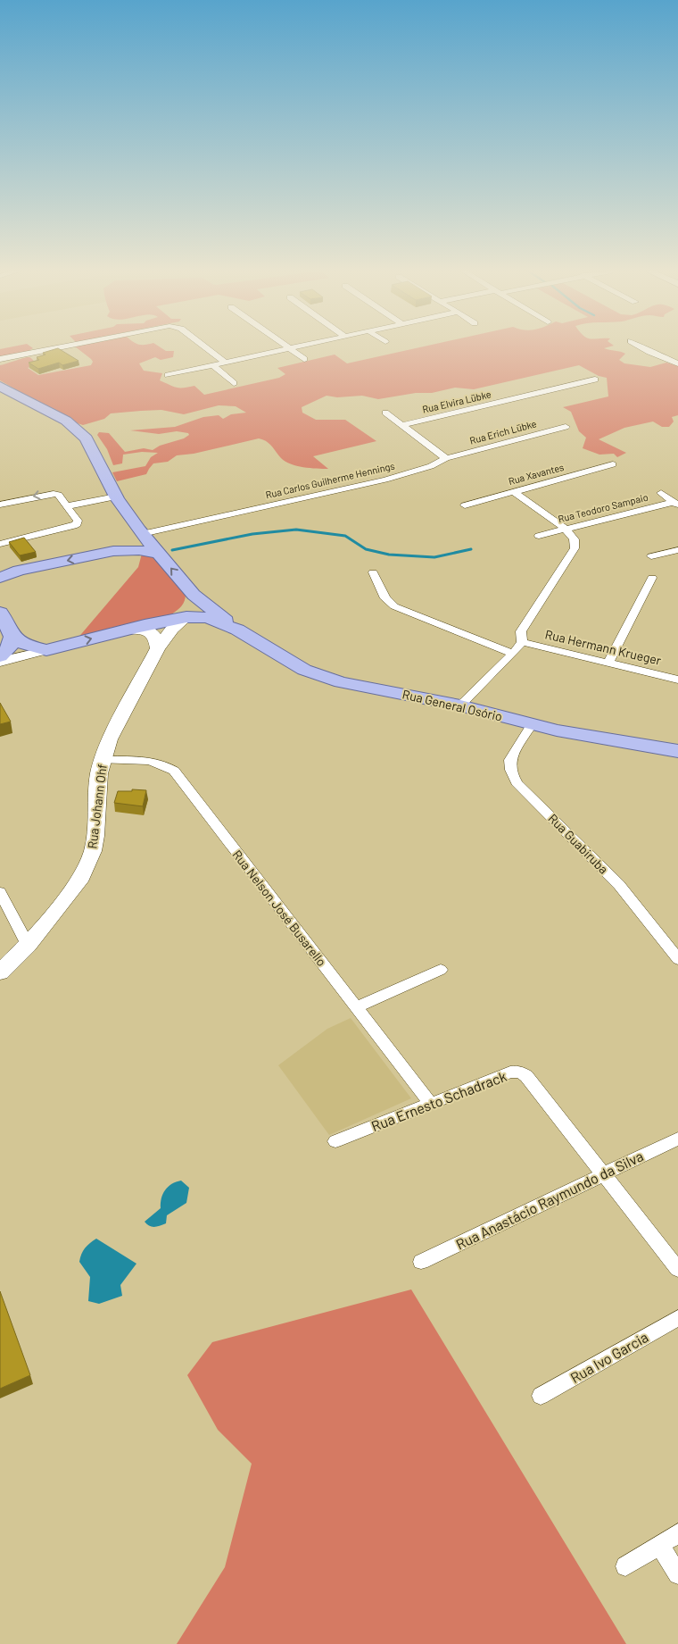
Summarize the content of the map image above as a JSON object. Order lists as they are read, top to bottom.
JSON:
{
  "streets": {
    "main road": ["Rua General Osório", "Rua Johann Ohf"],
    "street": [
      "Rua Elvira Lübke",
      "Rua Erich Lübke",
      "Rua Xavantes",
      "Rua Carlos Guilherme Hennings",
      "Rua Teodoro Sampaio",
      "Rua Hermann Krueger",
      "Rua Guabiruba",
      "Rua Nelson José Busarello",
      "Rua Ernesto Schadrack",
      "Rua Anastácio Raymundo da Silva",
      "Rua Ivo Garcia"
    ]
  },
  "crossings": [
    ["Rua Erich Lübke", "Rua Carlos Guilherme Hennings"],
    ["Rua Carlos Guilherme Hennings", "Rua General Osório"],
    ["Rua General Osório", "Rua Johann Ohf"],
    ["Rua General Osório", "Rua Guabiruba"],
    ["Rua Johann Ohf", "Rua Nelson José Busarello"],
    ["Rua Nelson José Busarello", "Rua Ernesto Schadrack"],
    ["Rua Ernesto Schadrack", "Rua Anastácio Raymundo da Silva"]
  ]
}
